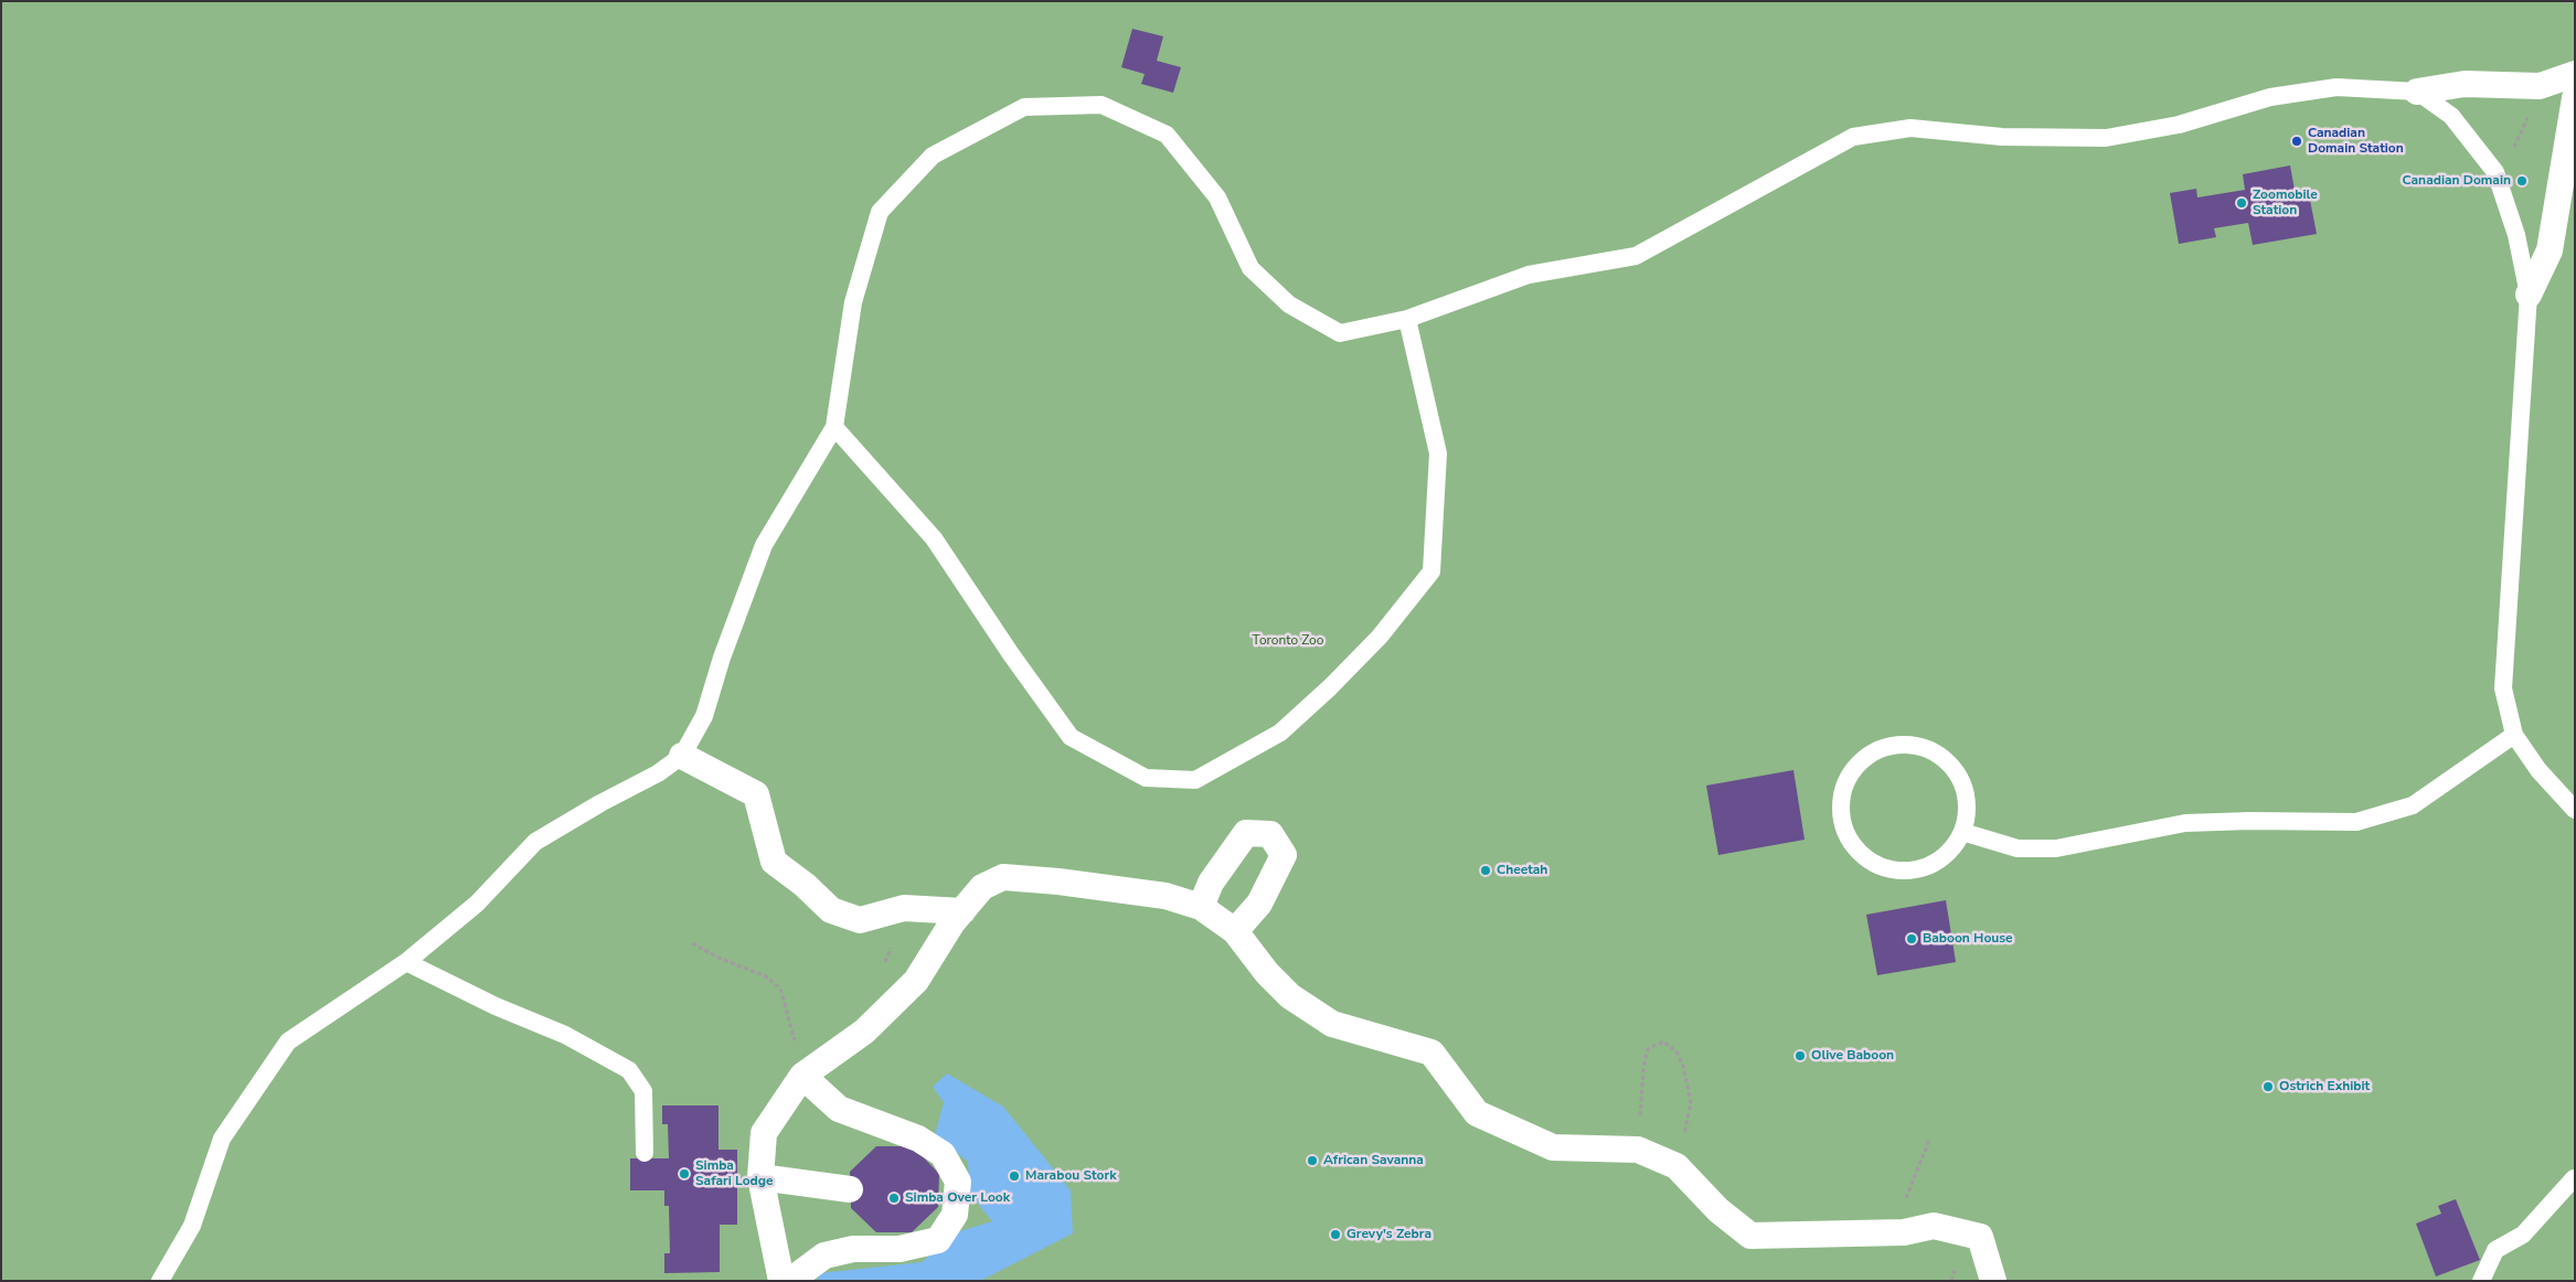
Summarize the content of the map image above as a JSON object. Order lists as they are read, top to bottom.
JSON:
{
  "parks": ["Toronto Zoo"],
  "places": [
    "Canadian Domain Station",
    "Canadian Domain",
    "Zoomobile Station",
    "Cheetah",
    "Baboon House",
    "Olive Baboon",
    "Ostrich Exhibit",
    "African Savanna",
    "Simba Safari Lodge",
    "Marabou Stork",
    "Simba Over Look",
    "Grevy's Zebra"
  ]
}
